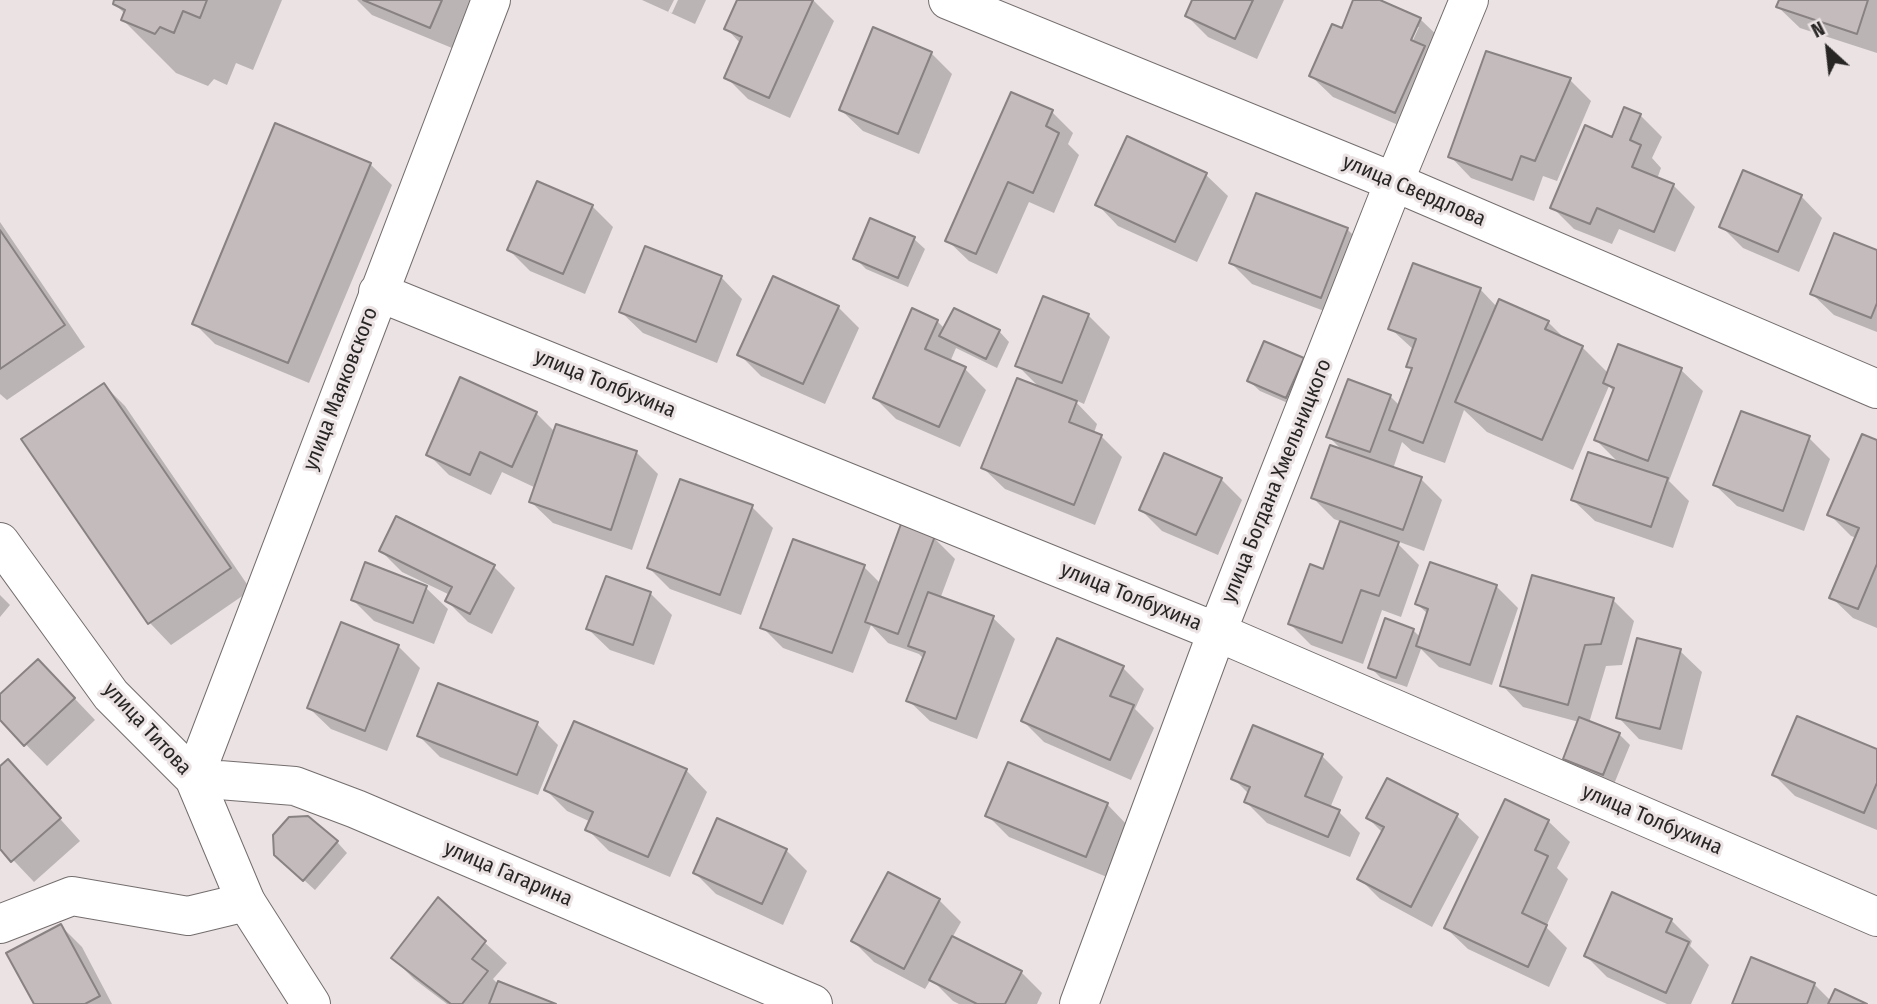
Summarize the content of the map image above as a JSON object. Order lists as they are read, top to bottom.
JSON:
{
  "streets": {
    "street": [
      "улица Свердлова",
      "улица Толбухина",
      "улица Маяковского",
      "улица Богдана Хмельницкого",
      "улица Титова",
      "улица Гагарина"
    ]
  },
  "crossings": [
    ["улица Свердлова", "улица Богдана Хмельницкого"],
    ["улица Толбухина", "улица Маяковского"],
    ["улица Толбухина", "улица Богдана Хмельницкого"],
    ["улица Маяковского", "улица Титова"],
    ["улица Маяковского", "улица Гагарина"],
    ["улица Титова", "улица Гагарина"]
  ],
  "north": "top left"
}
